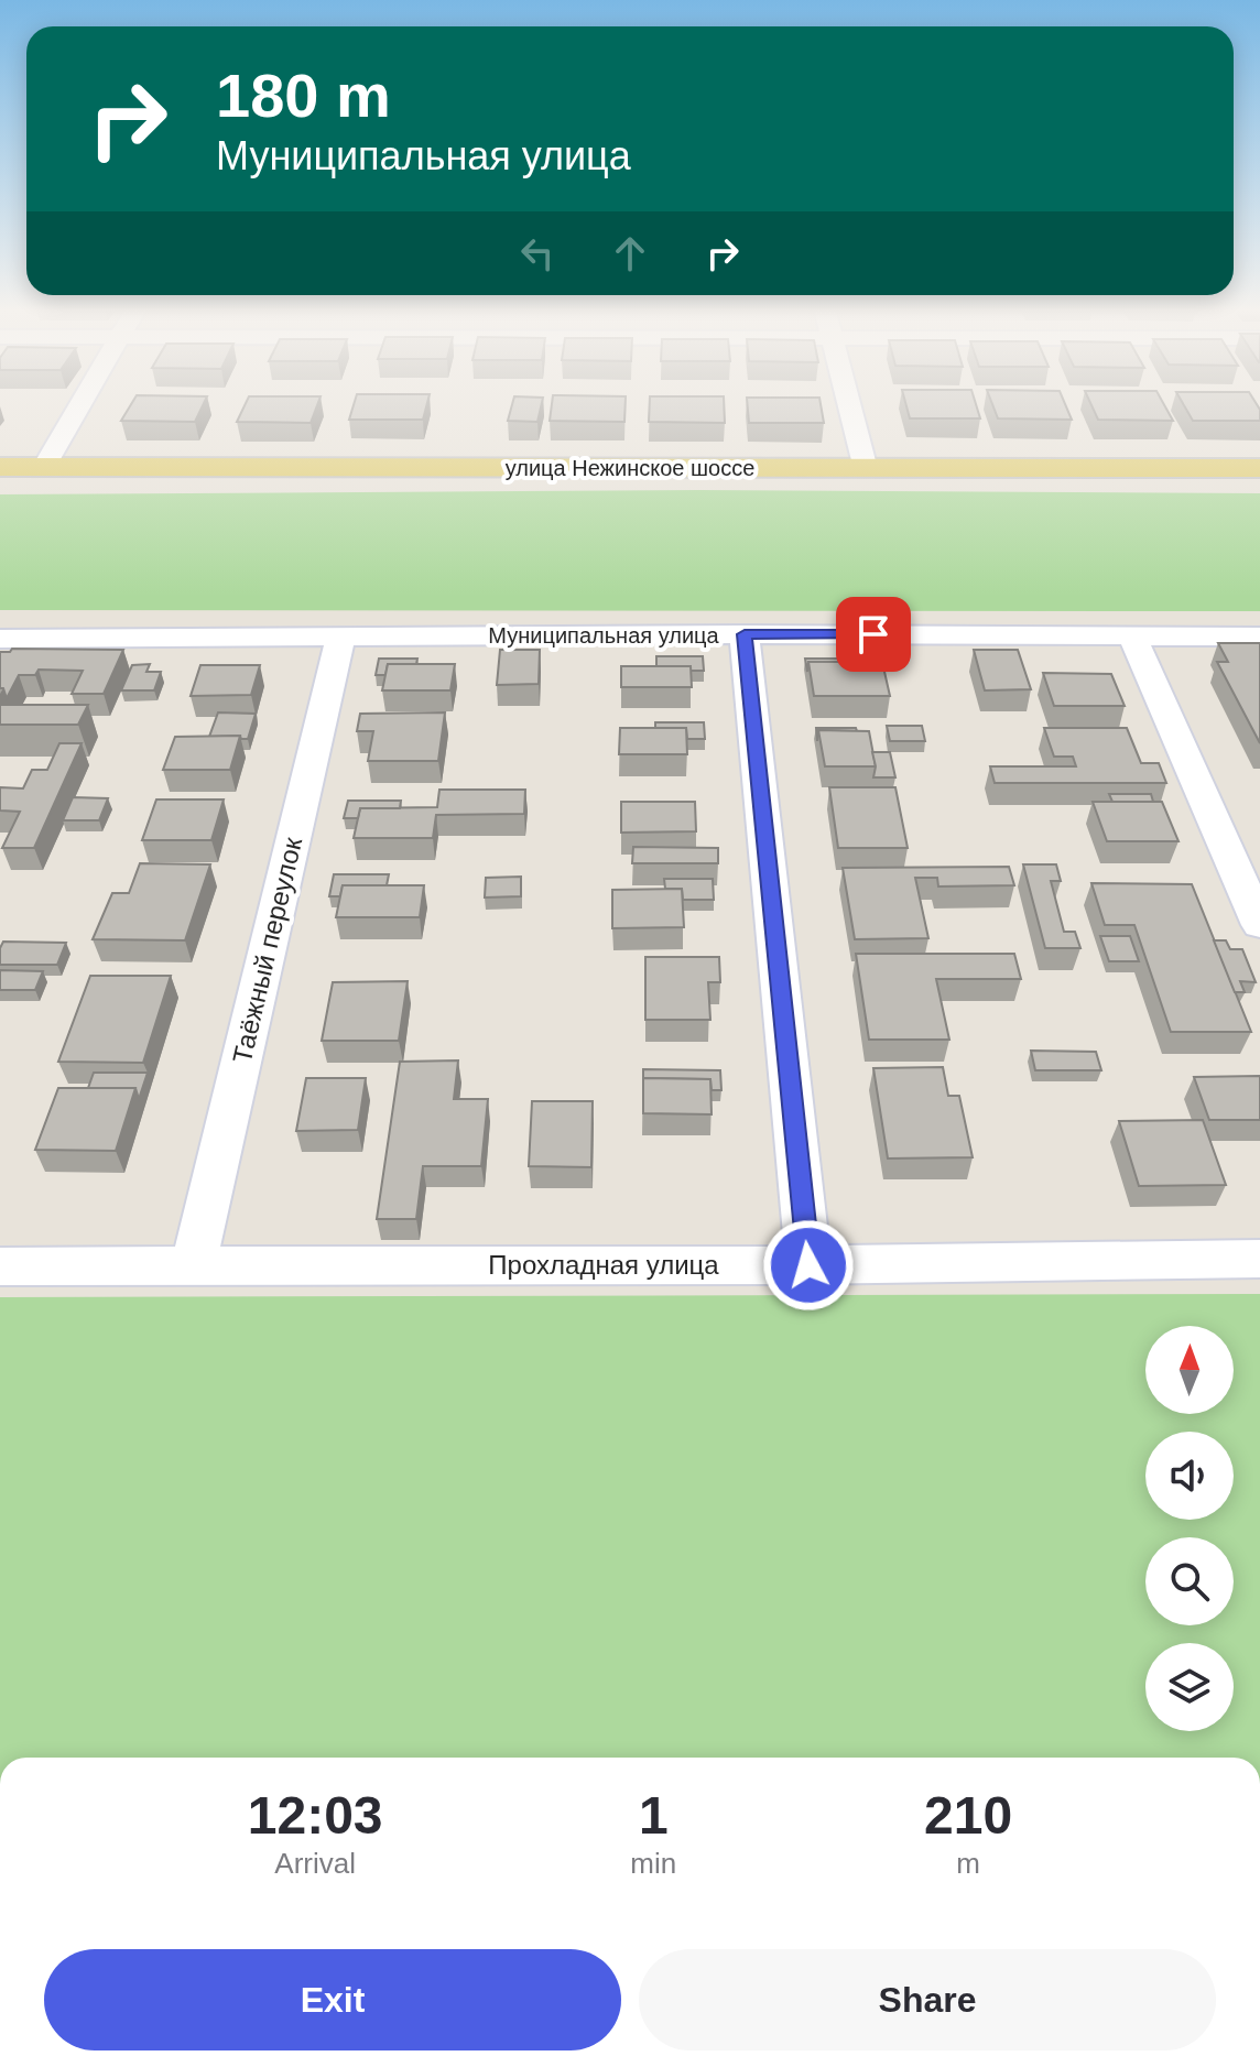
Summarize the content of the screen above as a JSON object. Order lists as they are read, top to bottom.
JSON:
{
  "streets": {
    "main road": ["улица Нежинское шоссе"],
    "street": ["Муниципальная улица", "Таёжный переулок", "Прохладная улица"]
  },
  "crossings": [
    ["Муниципальная улица", "Таёжный переулок"],
    ["Таёжный переулок", "Прохладная улица"]
  ],
  "north": "top",
  "page": {
    "turn": ["180 m", "Муниципальная улица"],
    "eta": [
      "12:03",
      "Arrival",
      "1",
      "min",
      "210",
      "m"
    ],
    "buttons": ["Exit", "Share"]
  }
}
